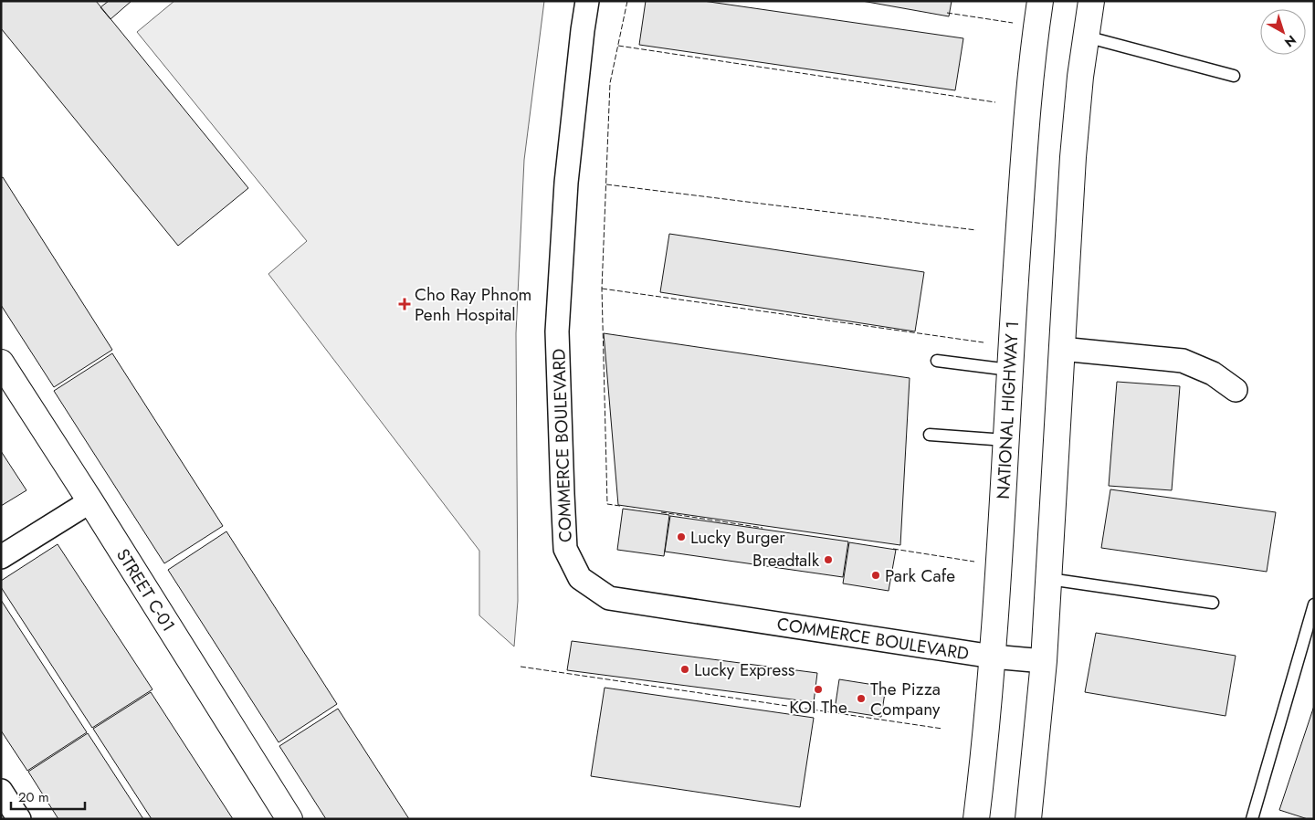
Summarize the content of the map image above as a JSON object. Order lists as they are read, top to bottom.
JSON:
{
  "streets": {
    "main road": ["NATIONAL HIGHWAY 1", "STREET C-01"],
    "street": ["COMMERCE BOULEVARD"]
  },
  "crossings": [
    ["NATIONAL HIGHWAY 1", "COMMERCE BOULEVARD"]
  ],
  "places": {
    "health": ["Cho Ray Phnom Penh Hospital"],
    "other": [
      "Lucky Burger",
      "Breadtalk",
      "Park Cafe",
      "Lucky Express",
      "KOI The",
      "The Pizza Company"
    ]
  },
  "scale_bar": "20 m",
  "north": "bottom right"
}
